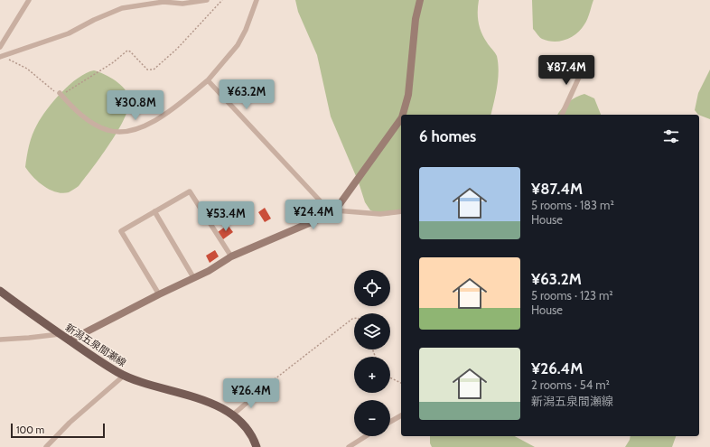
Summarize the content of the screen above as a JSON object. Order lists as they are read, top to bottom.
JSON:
{
  "streets": {
    "main road": ["新潟五泉間瀬線"]
  },
  "scale_bar": "100 m",
  "page": {
    "price": [
      "¥87.4M",
      "¥63.2M",
      "¥30.8M",
      "¥24.4M",
      "¥53.4M",
      "¥26.4M"
    ],
    "heading": "6 homes",
    "list": [
      {
        "name": "¥87.4M",
        "note": "5 rooms · 183 m² · House"
      },
      {
        "name": "¥63.2M",
        "note": "5 rooms · 123 m² · House"
      },
      {
        "name": "¥26.4M",
        "note": "2 rooms · 54 m² · 新潟五泉間瀬線"
      }
    ],
    "map_buttons": ["+", "−"],
    "scale": "100 m"
  }
}
